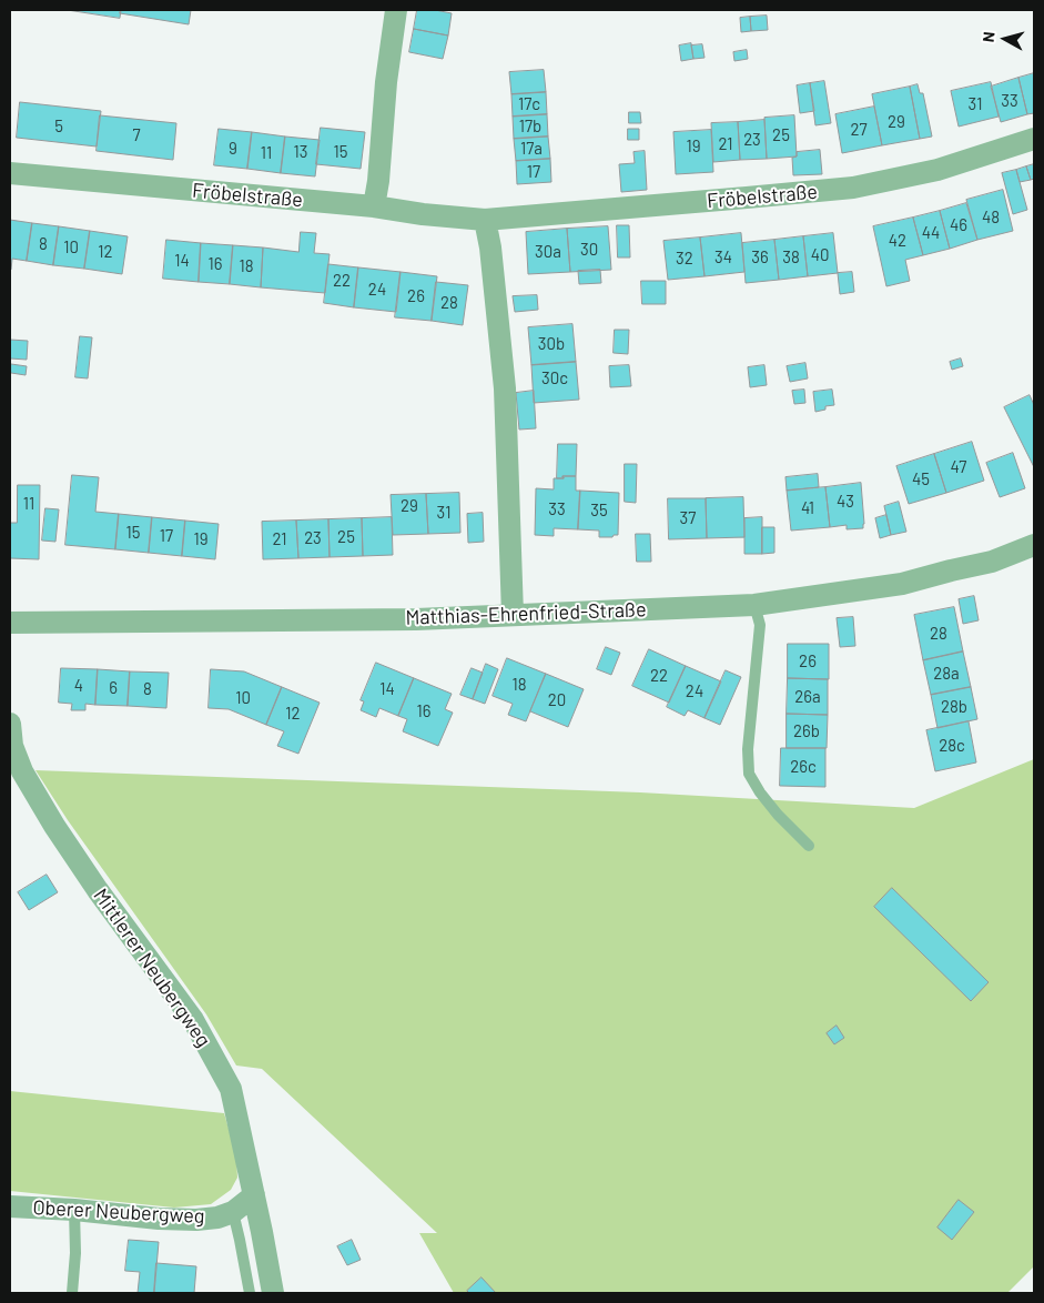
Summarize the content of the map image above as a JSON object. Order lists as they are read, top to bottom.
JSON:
{
  "streets": {
    "street": [
      "Fröbelstraße",
      "Matthias-Ehrenfried-Straße",
      "Mittlerer Neubergweg",
      "Oberer Neubergweg"
    ]
  },
  "crossings": [
    ["Mittlerer Neubergweg", "Oberer Neubergweg"]
  ],
  "house_numbers": [
    "33",
    "17c",
    "31",
    "29",
    "5",
    "17b",
    "27",
    "7",
    "25",
    "23",
    "21",
    "19",
    "9",
    "17a",
    "13",
    "15",
    "11",
    "17",
    "48",
    "46",
    "44",
    "42",
    "8",
    "10",
    "30",
    "12",
    "30a",
    "40",
    "34",
    "36",
    "38",
    "32",
    "14",
    "16",
    "18",
    "22",
    "24",
    "26",
    "28",
    "30b",
    "30c",
    "47",
    "45",
    "43",
    "11",
    "29",
    "41",
    "33",
    "35",
    "31",
    "37",
    "15",
    "17",
    "25",
    "23",
    "19",
    "21",
    "28",
    "26",
    "28a",
    "22",
    "18",
    "4",
    "6",
    "8",
    "14",
    "24",
    "26a",
    "10",
    "20",
    "28b",
    "16",
    "12",
    "26b",
    "28c",
    "26c"
  ],
  "north": "left"
}
